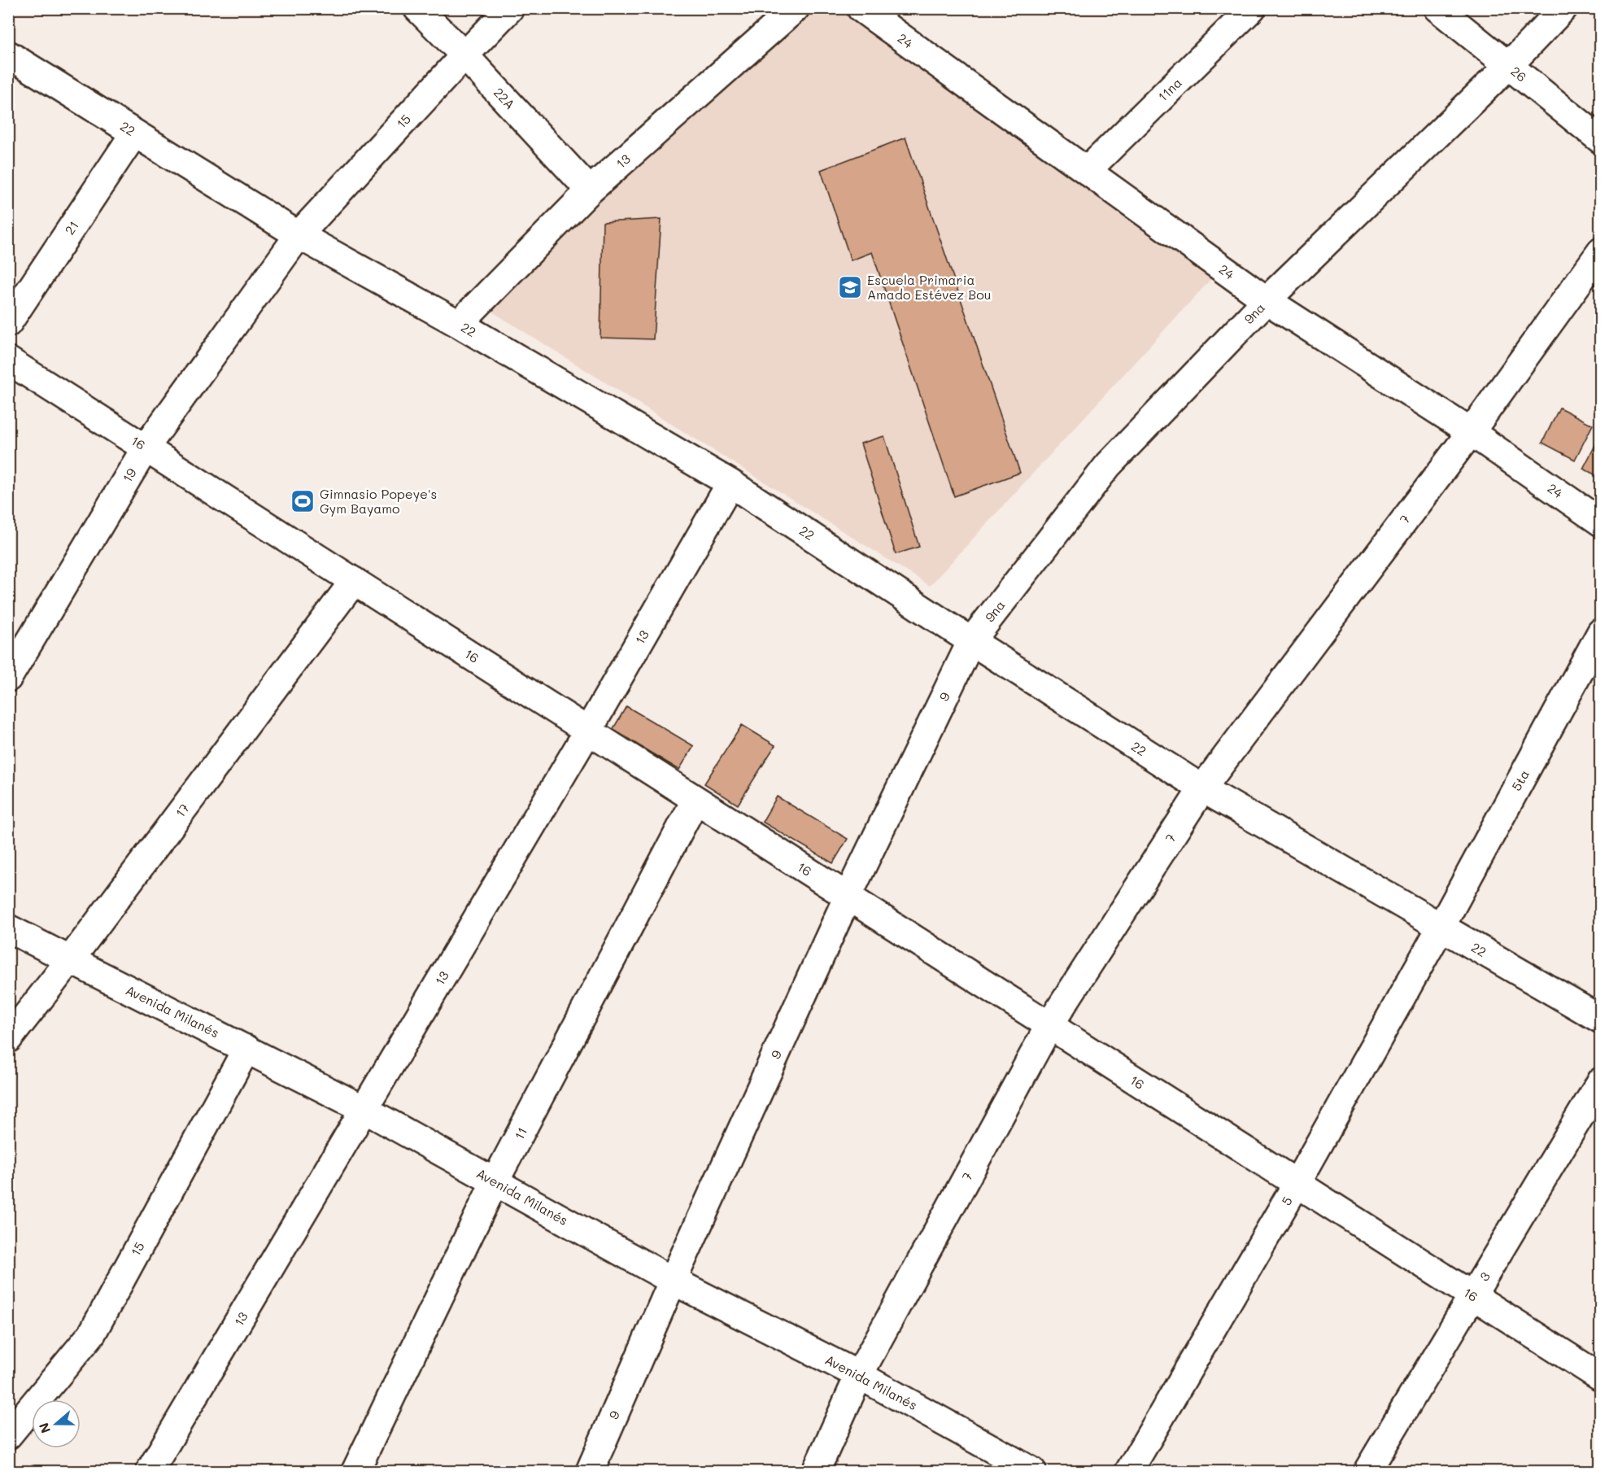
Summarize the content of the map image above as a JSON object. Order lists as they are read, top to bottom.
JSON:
{
  "streets": {
    "street": [
      "24",
      "26",
      "11na",
      "22A",
      "15",
      "22",
      "13",
      "21",
      "9na",
      "16",
      "19",
      "7",
      "9",
      "5ta",
      "17",
      "Avenida Milanés",
      "11",
      "5",
      "3"
    ]
  },
  "crossings": [
    ["24", "11na"],
    ["24", "9na"],
    ["24", "7"],
    ["26", "9na"],
    ["22A", "15"],
    ["22A", "13"],
    ["15", "22"],
    ["15", "19"],
    ["15", "Avenida Milanés"],
    ["22", "13"],
    ["22", "21"],
    ["22", "9na"],
    ["22", "19"],
    ["22", "7"],
    ["22", "9"],
    ["22", "5ta"],
    ["22", "5"],
    ["13", "16"],
    ["13", "Avenida Milanés"],
    ["9na", "9"],
    ["16", "19"],
    ["16", "7"],
    ["16", "9"],
    ["16", "17"],
    ["16", "11"],
    ["16", "5"],
    ["16", "3"],
    ["7", "Avenida Milanés"],
    ["9", "Avenida Milanés"],
    ["5ta", "5"],
    ["17", "Avenida Milanés"],
    ["Avenida Milanés", "11"]
  ],
  "places": {
    "school or university": ["Escuela Primaria Amado Estévez Bou"],
    "sports": ["Gimnasio Popeye's Gym Bayamo"]
  },
  "north": "left"
}
